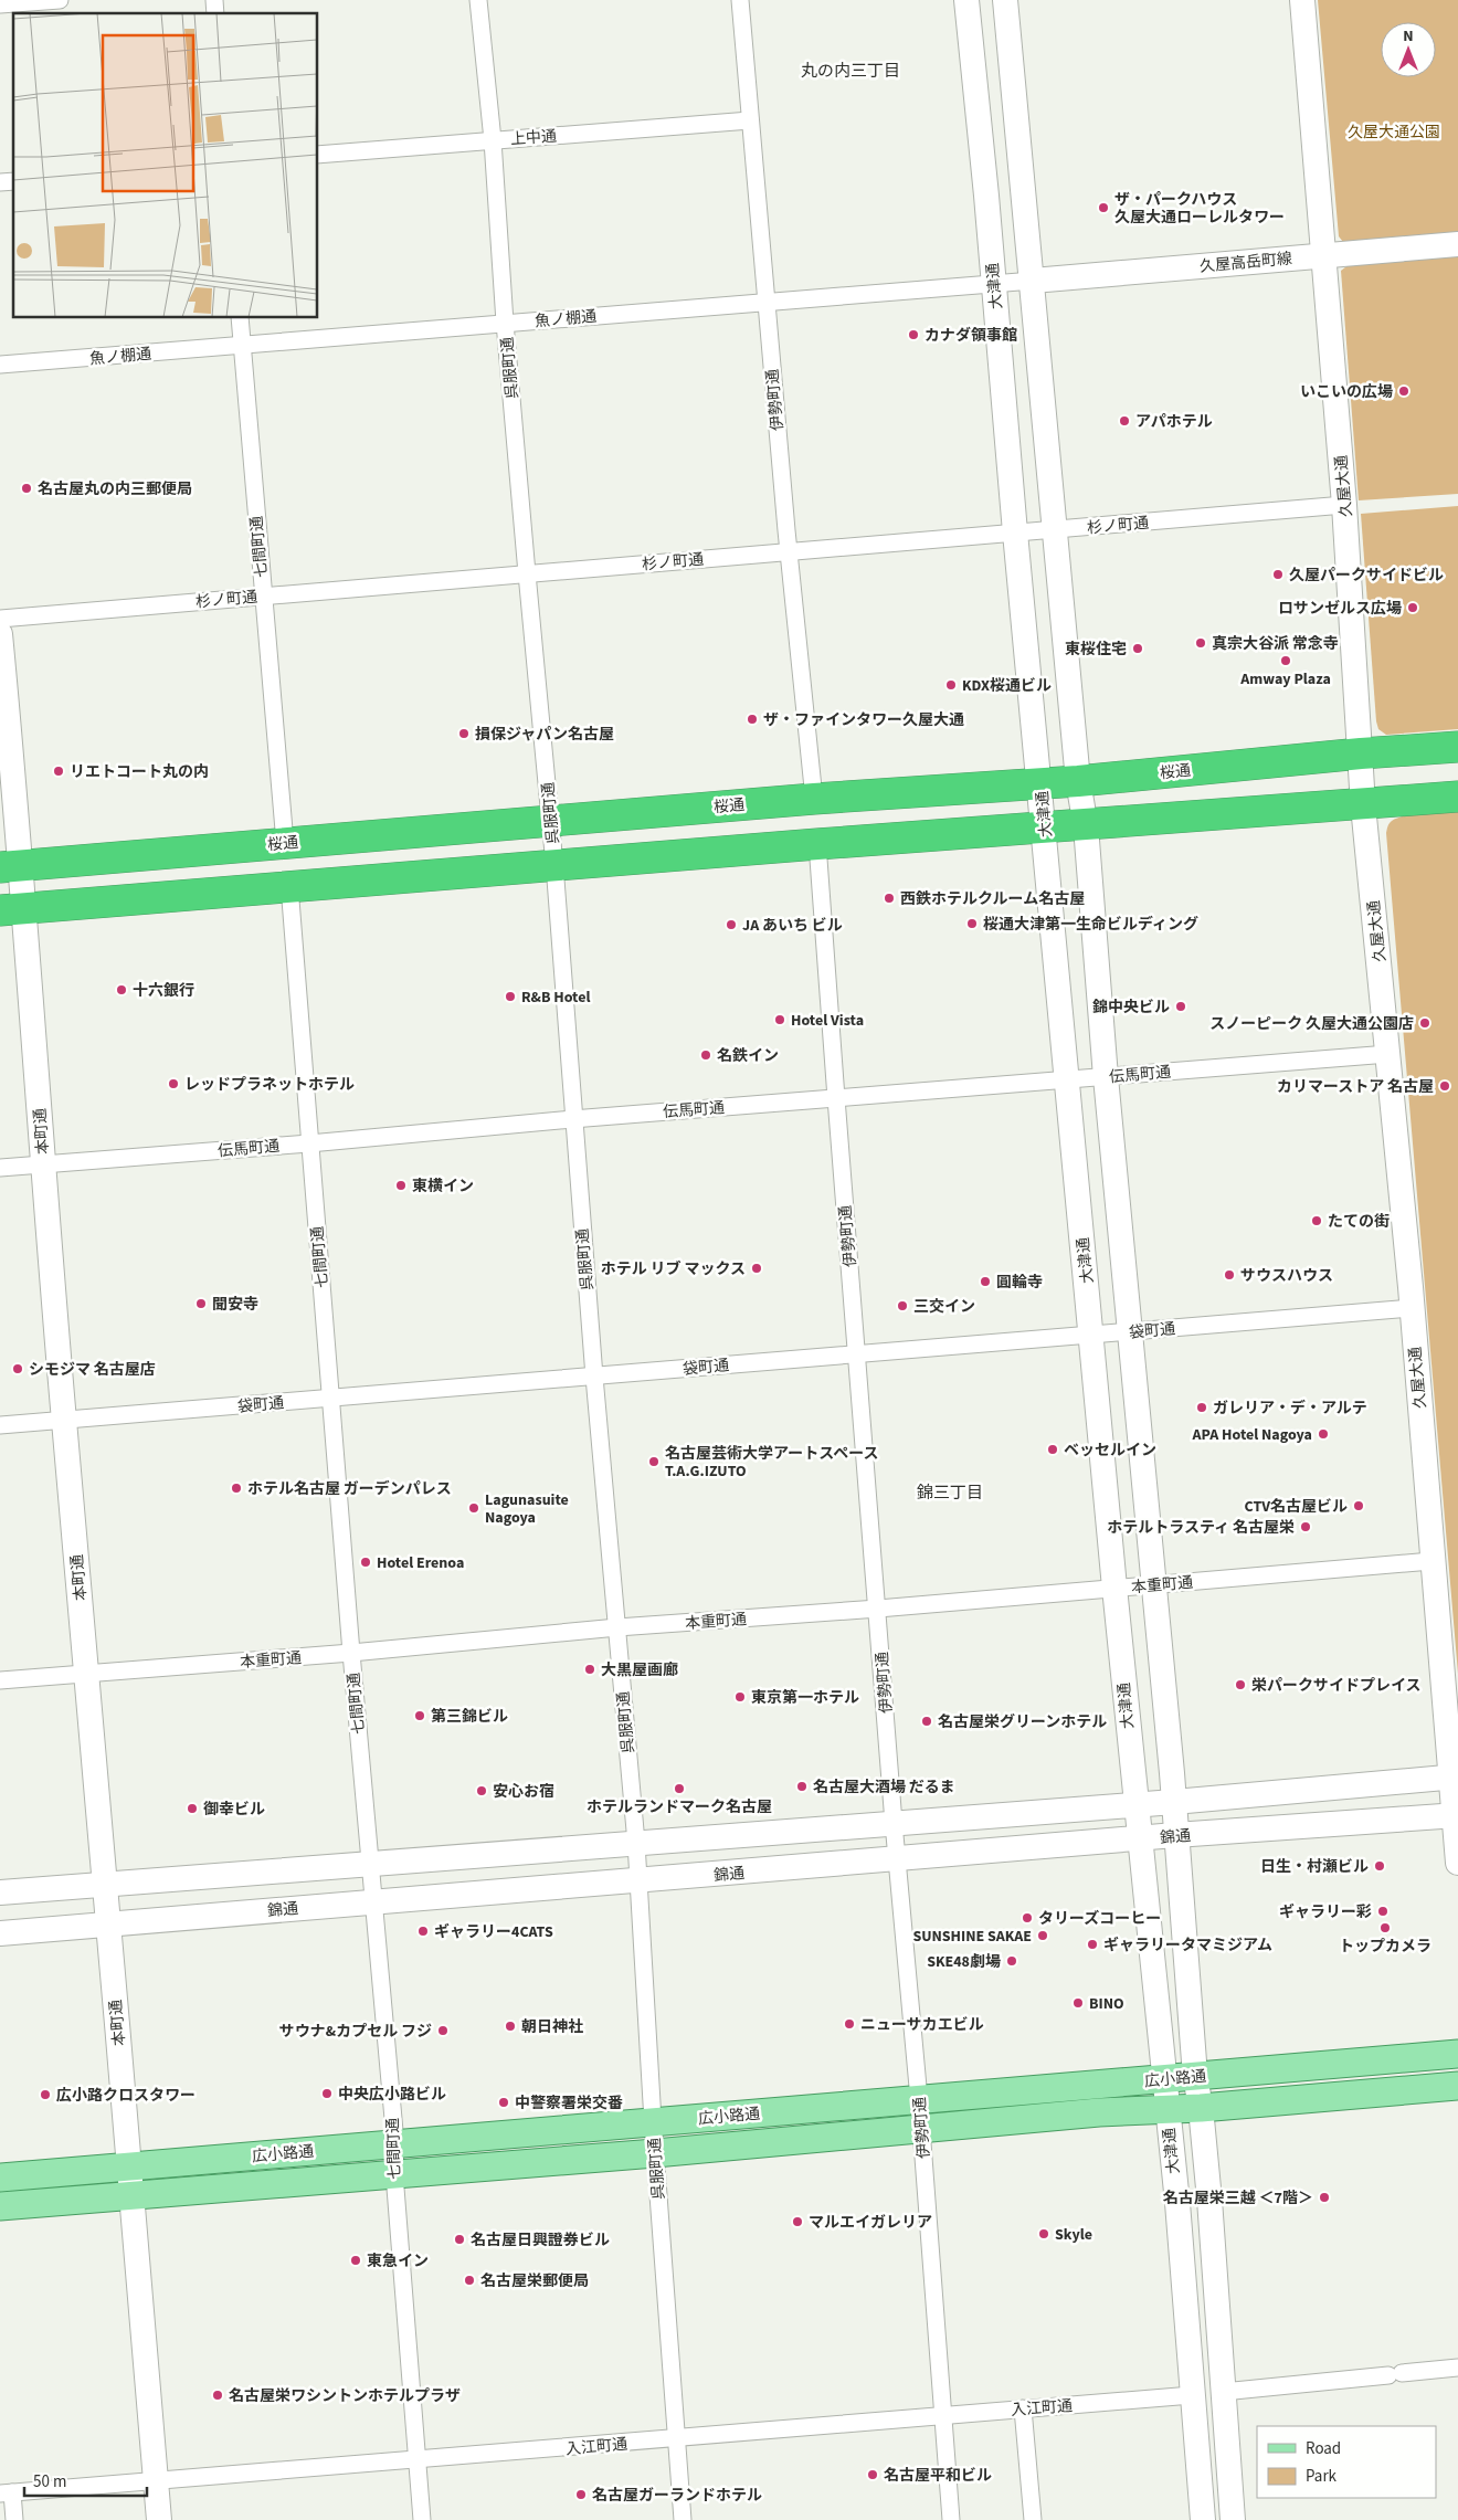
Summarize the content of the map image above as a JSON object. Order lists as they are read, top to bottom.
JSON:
{
  "streets": {
    "highway": ["桜通"],
    "main road": ["広小路通"],
    "street": [
      "上中通",
      "久屋高岳町線",
      "大津通",
      "魚ノ棚通",
      "呉服町通",
      "伊勢町通",
      "久屋大通",
      "杉ノ町通",
      "七間町通",
      "伝馬町通",
      "本町通",
      "袋町通",
      "本重町通",
      "錦通",
      "入江町通"
    ]
  },
  "crossings": [
    ["上中通", "呉服町通"],
    ["上中通", "伊勢町通"],
    ["久屋高岳町線", "魚ノ棚通"],
    ["久屋高岳町線", "久屋大通"],
    ["大津通", "魚ノ棚通"],
    ["大津通", "杉ノ町通"],
    ["大津通", "桜通"],
    ["大津通", "伝馬町通"],
    ["大津通", "袋町通"],
    ["大津通", "本重町通"],
    ["大津通", "錦通"],
    ["大津通", "広小路通"],
    ["大津通", "入江町通"],
    ["魚ノ棚通", "呉服町通"],
    ["魚ノ棚通", "伊勢町通"],
    ["魚ノ棚通", "七間町通"],
    ["呉服町通", "杉ノ町通"],
    ["呉服町通", "桜通"],
    ["呉服町通", "伝馬町通"],
    ["呉服町通", "袋町通"],
    ["呉服町通", "本重町通"],
    ["呉服町通", "錦通"],
    ["呉服町通", "広小路通"],
    ["呉服町通", "入江町通"],
    ["伊勢町通", "杉ノ町通"],
    ["伊勢町通", "桜通"],
    ["伊勢町通", "伝馬町通"],
    ["伊勢町通", "袋町通"],
    ["伊勢町通", "本重町通"],
    ["伊勢町通", "錦通"],
    ["伊勢町通", "広小路通"],
    ["伊勢町通", "入江町通"],
    ["久屋大通", "杉ノ町通"],
    ["久屋大通", "桜通"],
    ["久屋大通", "伝馬町通"],
    ["久屋大通", "袋町通"],
    ["久屋大通", "本重町通"],
    ["久屋大通", "錦通"],
    ["杉ノ町通", "七間町通"],
    ["七間町通", "桜通"],
    ["七間町通", "伝馬町通"],
    ["七間町通", "袋町通"],
    ["七間町通", "本重町通"],
    ["七間町通", "錦通"],
    ["七間町通", "広小路通"],
    ["七間町通", "入江町通"],
    ["桜通", "本町通"],
    ["伝馬町通", "本町通"],
    ["本町通", "袋町通"],
    ["本町通", "本重町通"],
    ["本町通", "錦通"],
    ["本町通", "広小路通"],
    ["本町通", "入江町通"]
  ],
  "districts": ["丸の内三丁目", "錦三丁目"],
  "parks": ["久屋大通公園"],
  "places": [
    "ザ・パークハウス 久屋大通ローレルタワー",
    "カナダ領事館",
    "いこいの広場",
    "アパホテル",
    "名古屋丸の内三郵便局",
    "久屋パークサイドビル",
    "ロサンゼルス広場",
    "真宗大谷派 常念寺",
    "東桜住宅",
    "Amway Plaza",
    "KDX桜通ビル",
    "ザ・ファインタワー久屋大通",
    "損保ジャパン名古屋",
    "リエトコート丸の内",
    "西鉄ホテルクルーム名古屋",
    "桜通大津第一生命ビルディング",
    "JA あいち ビル",
    "十六銀行",
    "R&B Hotel",
    "錦中央ビル",
    "Hotel Vista",
    "スノーピーク 久屋大通公園店",
    "名鉄イン",
    "レッドプラネットホテル",
    "カリマーストア 名古屋",
    "東横イン",
    "たての街",
    "ホテル リブ マックス",
    "サウスハウス",
    "圓輪寺",
    "聞安寺",
    "三交イン",
    "シモジマ 名古屋店",
    "ガレリア・デ・アルテ",
    "APA Hotel Nagoya",
    "ベッセルイン",
    "名古屋芸術大学アートスペース T.A.G.IZUTO",
    "ホテル名古屋 ガーデンパレス",
    "CTV名古屋ビル",
    "Lagunasuite Nagoya",
    "ホテルトラスティ 名古屋栄",
    "Hotel Erenoa",
    "大黒屋画廊",
    "栄パークサイドプレイス",
    "東京第一ホテル",
    "第三錦ビル",
    "名古屋栄グリーンホテル",
    "名古屋大酒場 だるま",
    "ホテルランドマーク名古屋",
    "安心お宿",
    "御幸ビル",
    "日生・村瀬ビル",
    "ギャラリー彩",
    "タリーズコーヒー",
    "トップカメラ",
    "ギャラリー4CATS",
    "SUNSHINE SAKAE",
    "ギャラリータマミジアム",
    "SKE48劇場",
    "BINO",
    "ニューサカエビル",
    "朝日神社",
    "サウナ&カプセル フジ",
    "中央広小路ビル",
    "広小路クロスタワー",
    "中警察署栄交番",
    "名古屋栄三越 ＜7階＞",
    "マルエイガレリア",
    "Skyle",
    "名古屋日興證券ビル",
    "東急イン",
    "名古屋栄郵便局",
    "名古屋栄ワシントンホテルプラザ",
    "名古屋平和ビル",
    "名古屋ガーランドホテル"
  ],
  "legend": ["Road", "Park"],
  "scale_bar": "50 m",
  "north": "top"
}
